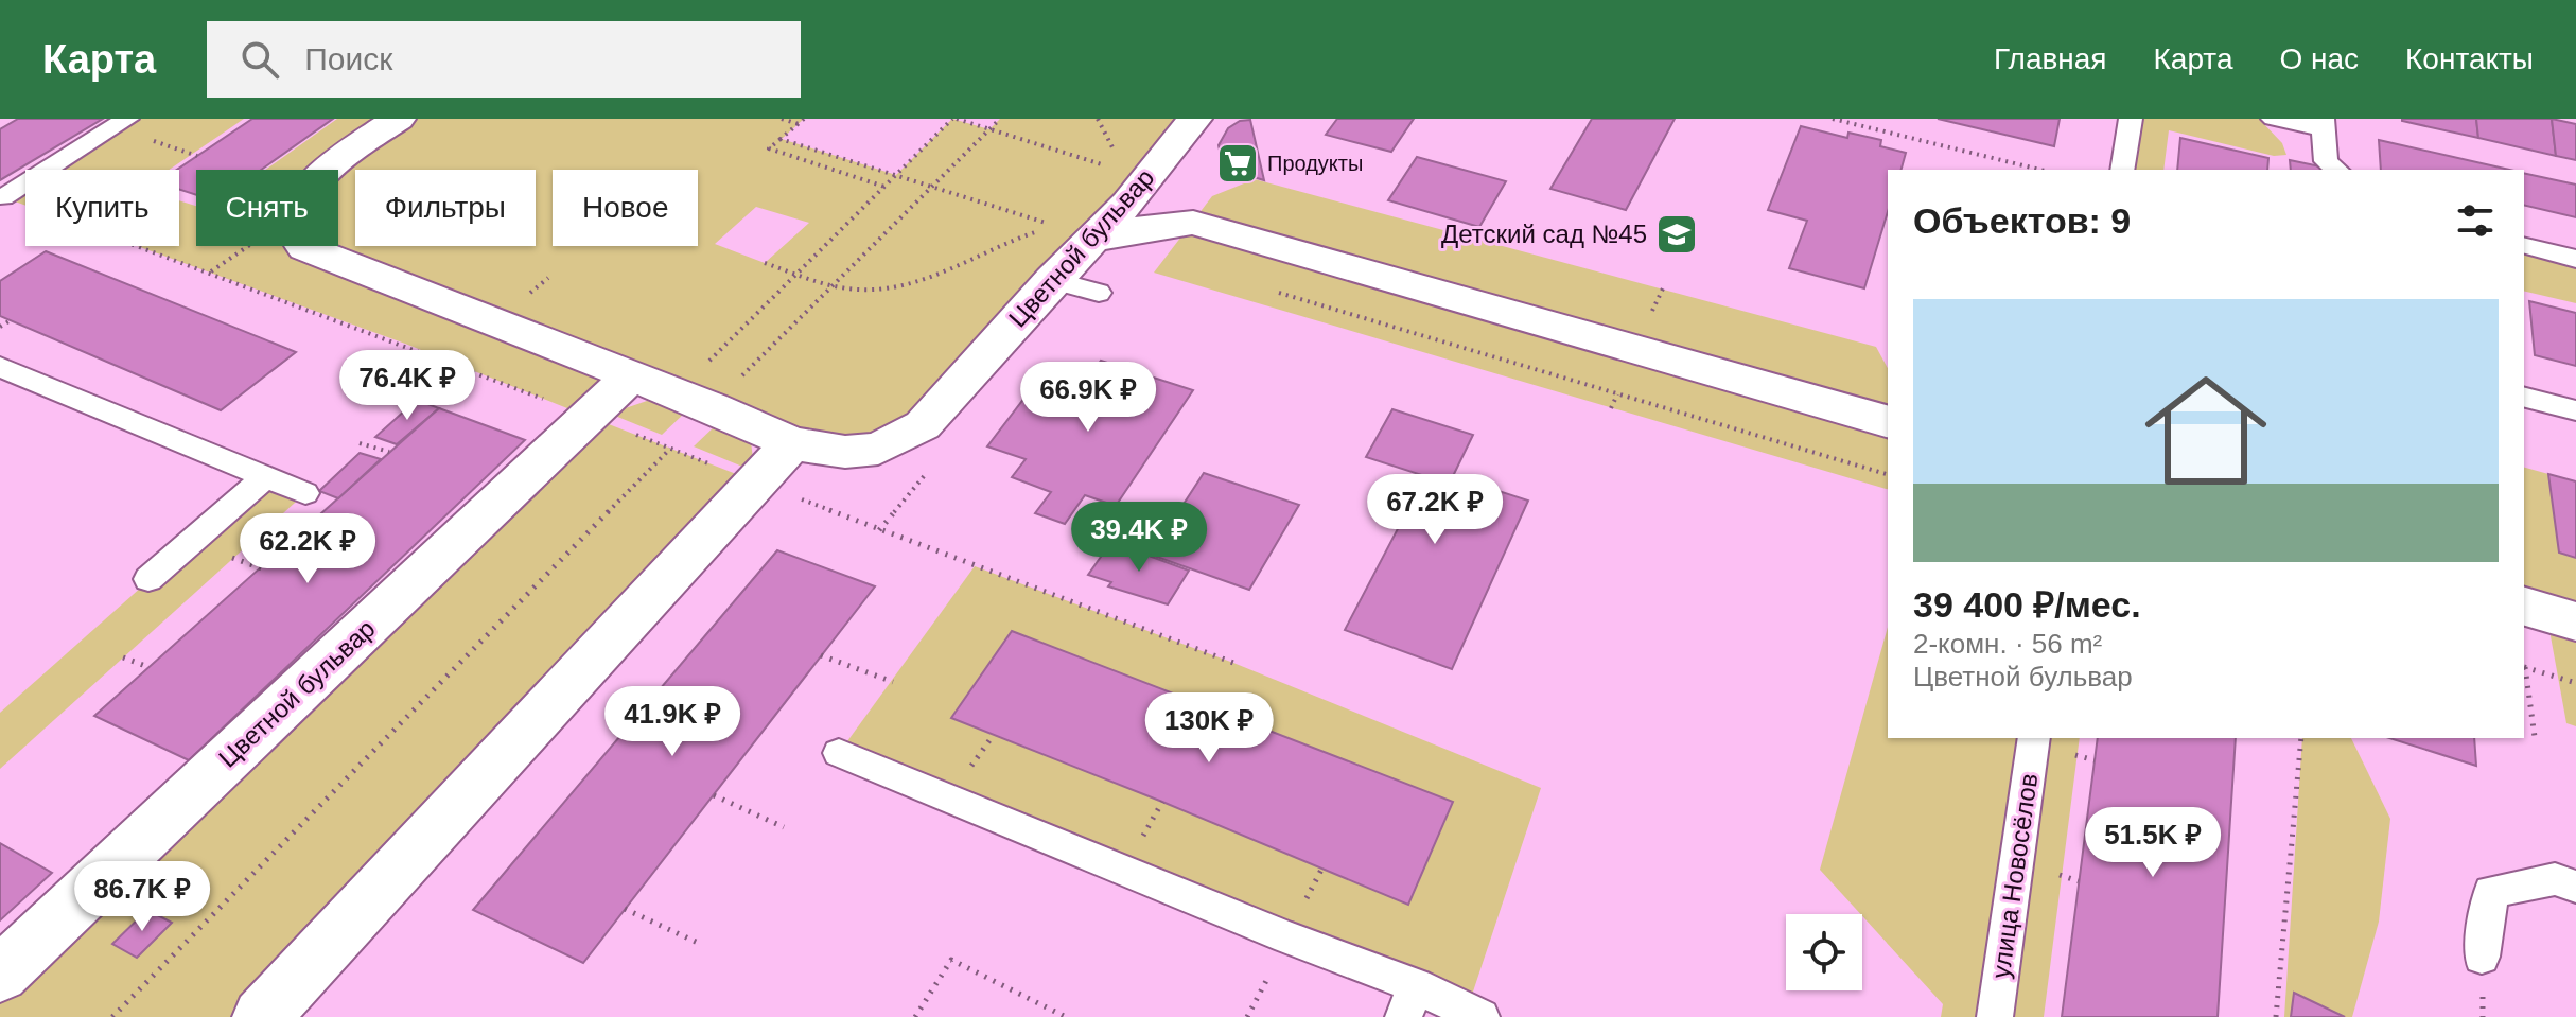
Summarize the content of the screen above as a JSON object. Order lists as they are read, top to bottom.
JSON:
{
  "streets": {
    "street": ["Цветной бульвар"],
    "lane": ["улица Новосёлов"]
  },
  "places": {
    "supermarket": ["Продукты"],
    "school or university": ["Детский сад №45"]
  },
  "page": {
    "header": "Карта",
    "search": "Поиск",
    "nav": [
      "Главная",
      "Карта",
      "О нас",
      "Контакты"
    ],
    "chip": [
      "Купить",
      "Снять",
      "Фильтры",
      "Новое"
    ],
    "heading": "Объектов: 9",
    "list": [
      {
        "name": "39 400 ₽/мес.",
        "note": "2-комн. · 56 m² · Цветной бульвар"
      }
    ],
    "price": [
      "76.4K ₽",
      "66.9K ₽",
      "67.2K ₽",
      "39.4K ₽",
      "62.2K ₽",
      "41.9K ₽",
      "130K ₽",
      "51.5K ₽",
      "86.7K ₽"
    ]
  }
}
